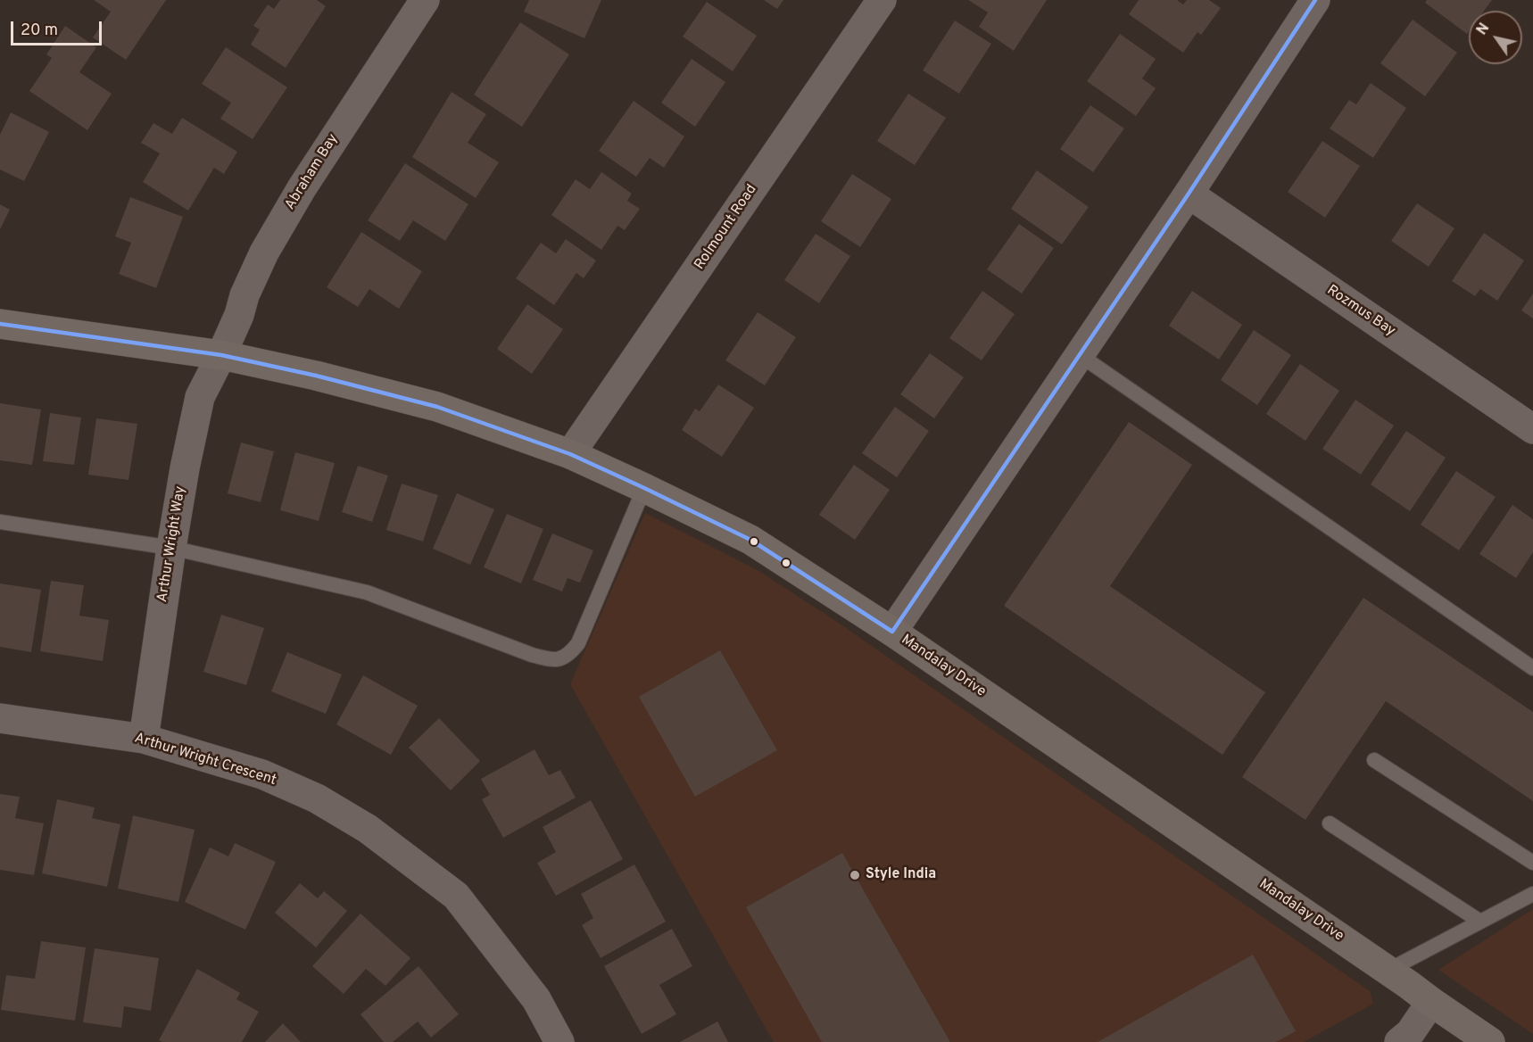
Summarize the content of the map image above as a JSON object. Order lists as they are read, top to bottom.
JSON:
{
  "streets": {
    "street": [
      "Abraham Bay",
      "Rolmount Road",
      "Rozmus Bay",
      "Arthur Wright Way",
      "Mandalay Drive",
      "Arthur Wright Crescent"
    ]
  },
  "crossings": [
    ["Abraham Bay", "Arthur Wright Way"],
    ["Abraham Bay", "Mandalay Drive"],
    ["Rolmount Road", "Mandalay Drive"],
    ["Arthur Wright Way", "Mandalay Drive"],
    ["Arthur Wright Way", "Arthur Wright Crescent"]
  ],
  "places": ["Style India"],
  "scale_bar": "20 m",
  "north": "top left"
}
